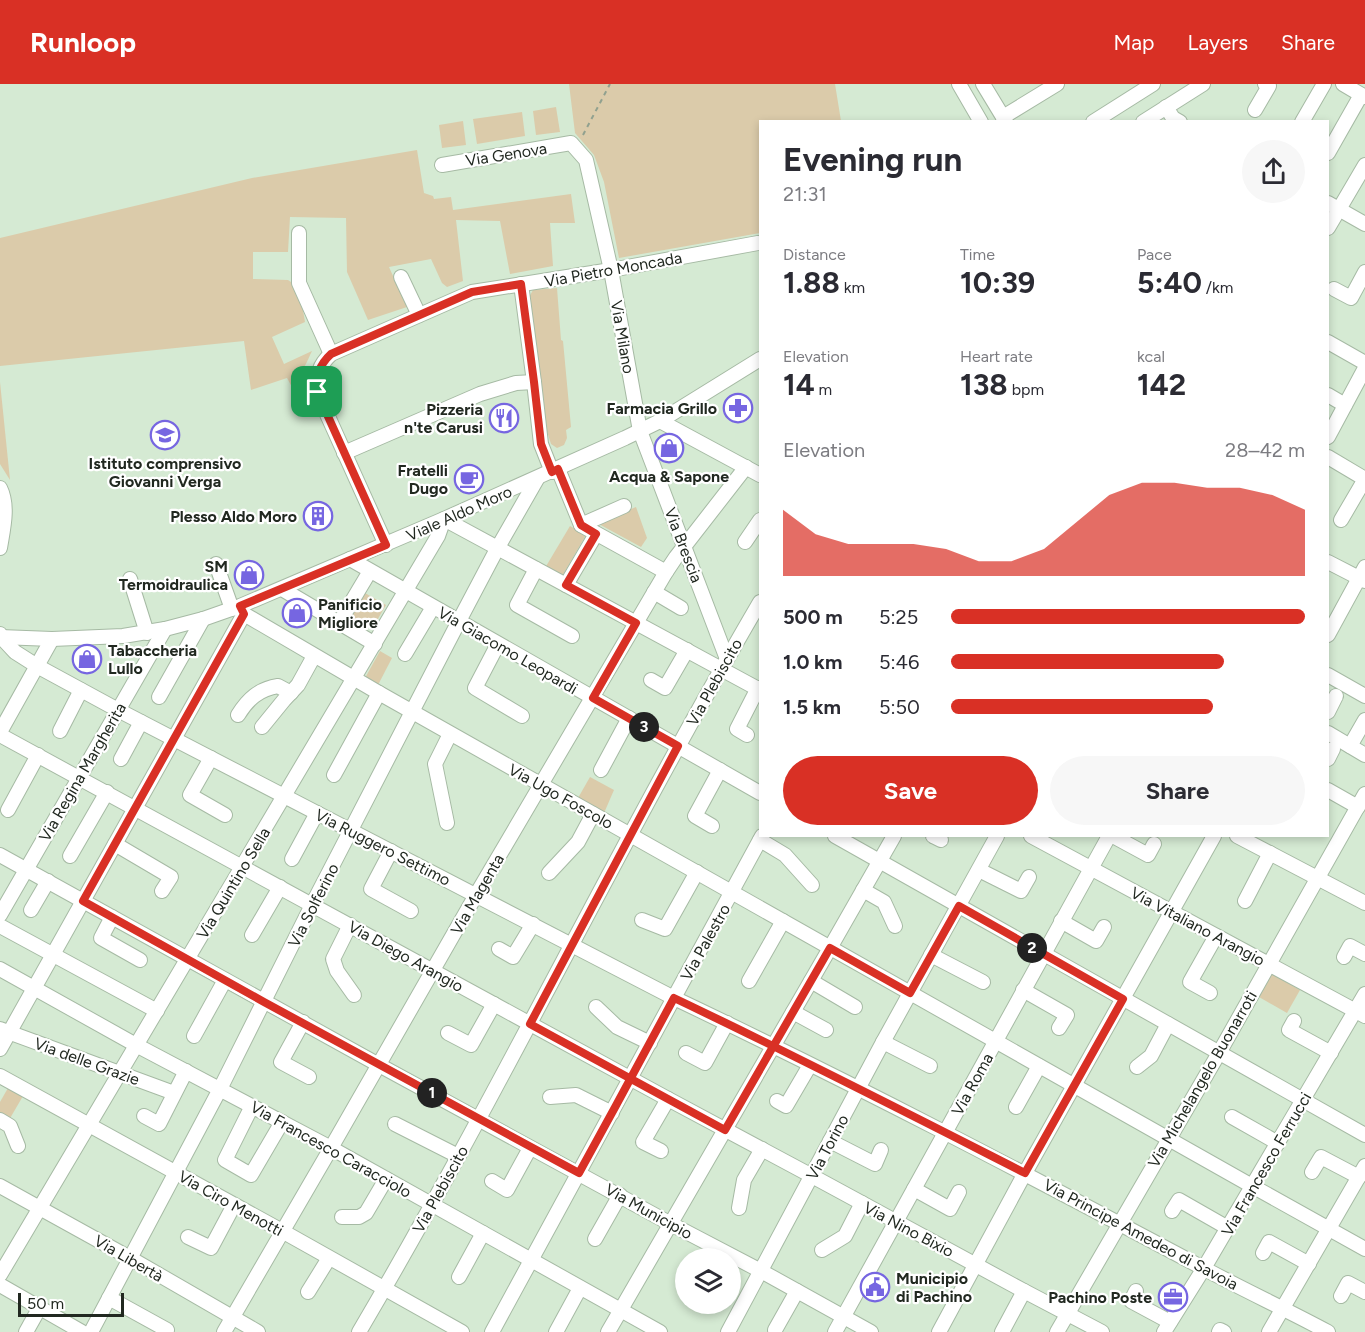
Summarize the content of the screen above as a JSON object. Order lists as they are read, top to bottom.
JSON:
{
  "streets": {
    "street": [
      "Via Genova",
      "Via Pietro Moncada",
      "Via Milano",
      "Viale Aldo Moro",
      "Via Brescia",
      "Via Giacomo Leopardi",
      "Via Plebiscito",
      "Via Regina Margherita",
      "Via Ugo Foscolo",
      "Via Ruggero Settimo",
      "Via Quintino Sella",
      "Via Magenta",
      "Via Solferino",
      "Via Vitaliano Arangio",
      "Via Palestro",
      "Via Diego Arangio",
      "Via delle Grazie",
      "Via Michelangelo Buonarroti",
      "Via Roma",
      "Via Torino",
      "Via Francesco Caracciolo",
      "Via Francesco Ferrucci",
      "Via Ciro Menotti",
      "Via Municipio",
      "Via Nino Bixio",
      "Via Principe Amedeo di Savoia",
      "Via Libertà"
    ]
  },
  "crossings": [
    ["Via Genova", "Via Milano"],
    ["Via Pietro Moncada", "Via Milano"],
    ["Via Milano", "Viale Aldo Moro"],
    ["Via Milano", "Via Brescia"],
    ["Viale Aldo Moro", "Via Brescia"],
    ["Viale Aldo Moro", "Via Giacomo Leopardi"],
    ["Viale Aldo Moro", "Via Regina Margherita"],
    ["Viale Aldo Moro", "Via Ugo Foscolo"],
    ["Viale Aldo Moro", "Via Ruggero Settimo"],
    ["Viale Aldo Moro", "Via Quintino Sella"],
    ["Viale Aldo Moro", "Via Solferino"],
    ["Via Brescia", "Via Plebiscito"],
    ["Via Brescia", "Via Magenta"],
    ["Via Giacomo Leopardi", "Via Plebiscito"],
    ["Via Giacomo Leopardi", "Via Quintino Sella"],
    ["Via Giacomo Leopardi", "Via Magenta"],
    ["Via Giacomo Leopardi", "Via Solferino"],
    ["Via Plebiscito", "Via Ugo Foscolo"],
    ["Via Plebiscito", "Via Ruggero Settimo"],
    ["Via Plebiscito", "Via Diego Arangio"],
    ["Via Plebiscito", "Via Francesco Caracciolo"],
    ["Via Plebiscito", "Via Ciro Menotti"],
    ["Via Plebiscito", "Via Municipio"],
    ["Via Regina Margherita", "Via Ruggero Settimo"],
    ["Via Regina Margherita", "Via Diego Arangio"],
    ["Via Regina Margherita", "Via Municipio"],
    ["Via Ugo Foscolo", "Via Quintino Sella"],
    ["Via Ugo Foscolo", "Via Magenta"],
    ["Via Ugo Foscolo", "Via Solferino"],
    ["Via Ugo Foscolo", "Via Palestro"],
    ["Via Ugo Foscolo", "Via Michelangelo Buonarroti"],
    ["Via Ugo Foscolo", "Via Roma"],
    ["Via Ugo Foscolo", "Via Torino"],
    ["Via Ugo Foscolo", "Via Francesco Ferrucci"],
    ["Via Ruggero Settimo", "Via Quintino Sella"],
    ["Via Ruggero Settimo", "Via Magenta"],
    ["Via Ruggero Settimo", "Via Solferino"],
    ["Via Ruggero Settimo", "Via Palestro"],
    ["Via Ruggero Settimo", "Via Torino"],
    ["Via Ruggero Settimo", "Via Principe Amedeo di Savoia"],
    ["Via Quintino Sella", "Via Diego Arangio"],
    ["Via Quintino Sella", "Via delle Grazie"],
    ["Via Quintino Sella", "Via Francesco Caracciolo"],
    ["Via Quintino Sella", "Via Ciro Menotti"],
    ["Via Quintino Sella", "Via Municipio"],
    ["Via Quintino Sella", "Via Libertà"],
    ["Via Magenta", "Via Diego Arangio"],
    ["Via Magenta", "Via Francesco Caracciolo"],
    ["Via Magenta", "Via Ciro Menotti"],
    ["Via Magenta", "Via Municipio"],
    ["Via Magenta", "Via Libertà"],
    ["Via Solferino", "Via Diego Arangio"],
    ["Via Solferino", "Via Francesco Caracciolo"],
    ["Via Solferino", "Via Ciro Menotti"],
    ["Via Solferino", "Via Municipio"],
    ["Via Solferino", "Via Libertà"],
    ["Via Vitaliano Arangio", "Via Michelangelo Buonarroti"],
    ["Via Vitaliano Arangio", "Via Roma"],
    ["Via Vitaliano Arangio", "Via Francesco Ferrucci"],
    ["Via Palestro", "Via Diego Arangio"],
    ["Via Palestro", "Via Francesco Caracciolo"],
    ["Via Palestro", "Via Municipio"],
    ["Via Diego Arangio", "Via Torino"],
    ["Via Diego Arangio", "Via Nino Bixio"],
    ["Via Michelangelo Buonarroti", "Via Nino Bixio"],
    ["Via Michelangelo Buonarroti", "Via Principe Amedeo di Savoia"],
    ["Via Roma", "Via Municipio"],
    ["Via Roma", "Via Nino Bixio"],
    ["Via Roma", "Via Principe Amedeo di Savoia"],
    ["Via Torino", "Via Municipio"],
    ["Via Torino", "Via Nino Bixio"],
    ["Via Torino", "Via Principe Amedeo di Savoia"],
    ["Via Francesco Ferrucci", "Via Principe Amedeo di Savoia"]
  ],
  "places": {
    "pharmacy": ["Farmacia Grillo"],
    "restaurant": ["Pizzeria n'te Carusi"],
    "school or university": ["Istituto comprensivo Giovanni Verga"],
    "shop": [
      "Acqua & Sapone",
      "SM Termoidraulica",
      "Panificio Migliore",
      "Tabaccheria Lullo"
    ],
    "cafe": ["Fratelli Dugo"],
    "building": ["Plesso Aldo Moro"],
    "public building": ["Municipio di Pachino"],
    "office": ["Pachino Poste"]
  },
  "scale_bar": "50 m",
  "page": {
    "header": "Runloop",
    "nav": ["Map", "Layers", "Share"],
    "heading": ["Evening run", "21:31"],
    "stats": [
      ["Distance", "1.88 km"],
      ["Time", "10:39"],
      ["Pace", "5:40 /km"],
      ["Elevation", "14 m"],
      ["Heart rate", "138 bpm"],
      ["kcal", "142"]
    ],
    "chart": ["Elevation", "28–42 m"],
    "list": [
      {
        "name": "500 m",
        "note": "5:25"
      },
      {
        "name": "1.0 km",
        "note": "5:46"
      },
      {
        "name": "1.5 km",
        "note": "5:50"
      }
    ],
    "pins": ["3", "2", "1"],
    "buttons": ["Save", "Share"],
    "scale": "50 m"
  }
}
